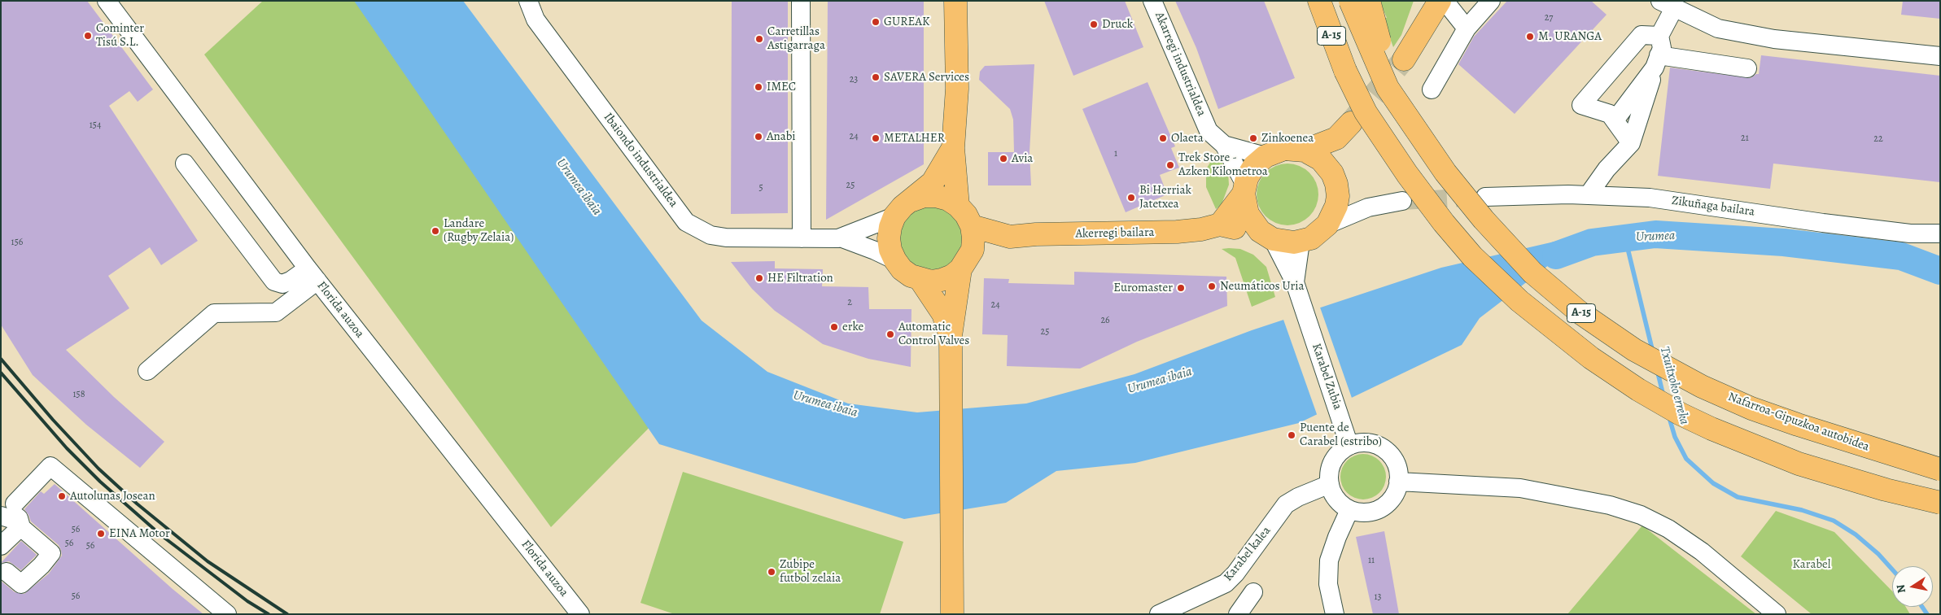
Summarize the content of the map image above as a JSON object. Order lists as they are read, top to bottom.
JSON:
{
  "streets": {
    "main road": ["A-15", "Akerregi bailara", "Nafarroa-Gipuzkoa autobidea"],
    "street": [
      "Akarregi industrialdea",
      "Ibaiondo industrialdea",
      "Zikuñaga bailara",
      "Florida auzoa",
      "Karabel Zubia",
      "Karabel kalea"
    ]
  },
  "crossings": [
    ["Karabel Zubia", "Karabel kalea"]
  ],
  "water": ["Urumea ibaia", "Urumea", "Txuitxoko erreka"],
  "parks": ["Karabel"],
  "places": [
    "GUREAK",
    "Druck",
    "Cominter Tisú S.L.",
    "M. URANGA",
    "Carretillas Astigarraga",
    "SAVERA Services",
    "IMEC",
    "Anabi",
    "METALHER",
    "Olaeta",
    "Zinkoenea",
    "Avia",
    "Trek Store - Azken Kilometroa",
    "Bi Herriak Jatetxea",
    "Landare (Rugby Zelaia)",
    "HE Filtration",
    "Neumáticos Uria",
    "Euromaster",
    "erke",
    "Automatic Control Valves",
    "Puente de Carabel (estribo)",
    "Autolunas Josean",
    "EINA Motor",
    "Zubipe futbol zelaia"
  ],
  "house_numbers": [
    "27",
    "23",
    "154",
    "24",
    "21",
    "22",
    "1",
    "25",
    "5",
    "156",
    "2",
    "24",
    "26",
    "25",
    "158",
    "56",
    "56",
    "56",
    "11",
    "56",
    "13"
  ],
  "north": "left"
}
